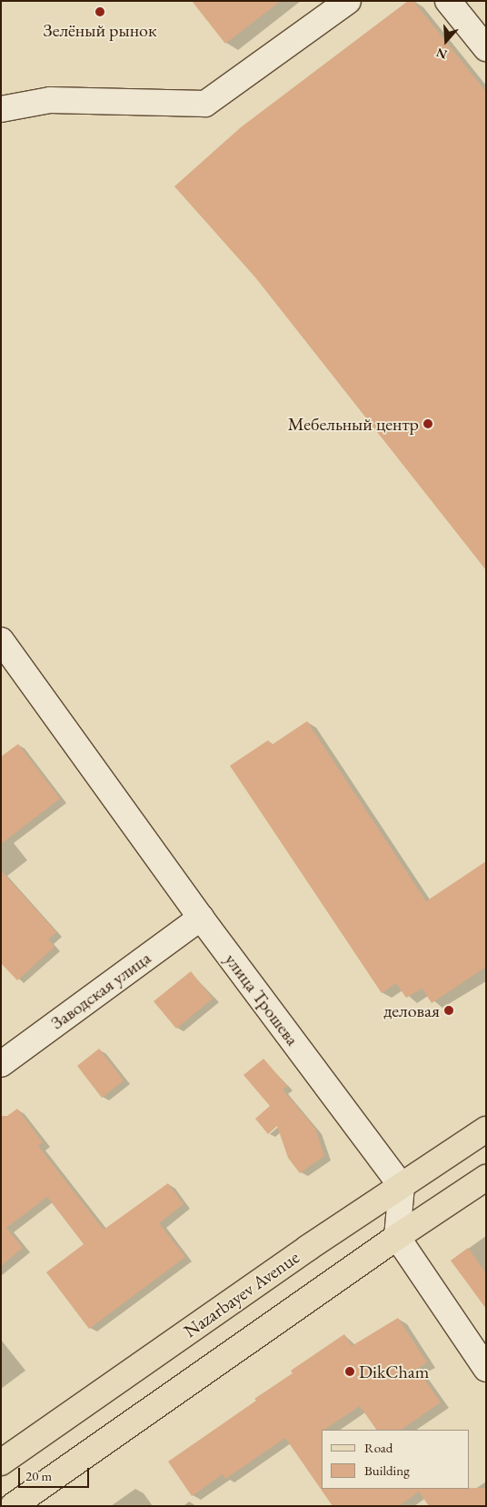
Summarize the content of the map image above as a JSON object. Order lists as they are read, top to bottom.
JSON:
{
  "streets": {
    "main road": ["Nazarbayev Avenue"],
    "street": ["Заводская улица", "улица Трошева"]
  },
  "crossings": [
    ["Заводская улица", "улица Трошева"],
    ["улица Трошева", "Nazarbayev Avenue"]
  ],
  "places": [
    "Зелёный рынок",
    "Мебельный центр",
    "деловая",
    "DikCham"
  ],
  "legend": ["Road", "Building"],
  "scale_bar": "20 m",
  "north": "bottom"
}
